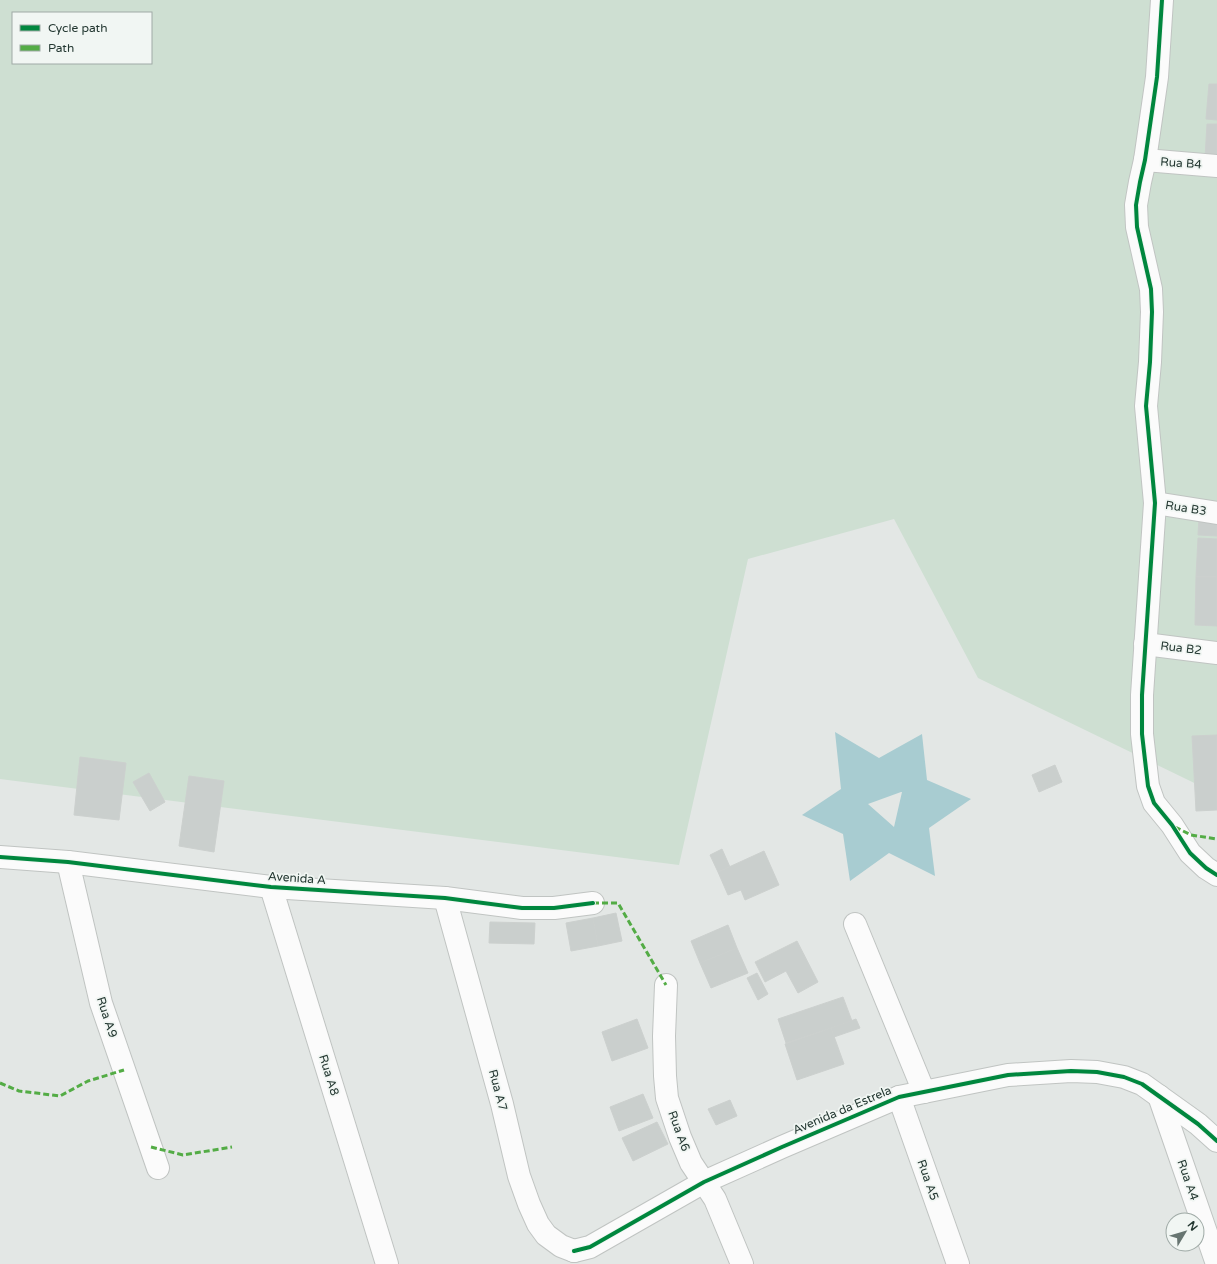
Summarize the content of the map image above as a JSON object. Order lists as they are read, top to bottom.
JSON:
{
  "streets": {
    "street": [
      "Rua B4",
      "Rua B3",
      "Rua B2",
      "Avenida A",
      "Rua A9",
      "Rua A8",
      "Rua A7",
      "Avenida da Estrela",
      "Rua A6",
      "Rua A5",
      "Rua A4"
    ]
  },
  "crossings": [
    ["Avenida A", "Rua A9"],
    ["Avenida A", "Rua A8"],
    ["Avenida A", "Rua A7"],
    ["Rua A7", "Avenida da Estrela"],
    ["Avenida da Estrela", "Rua A6"],
    ["Avenida da Estrela", "Rua A5"],
    ["Avenida da Estrela", "Rua A4"]
  ],
  "legend": ["Cycle path", "Path"],
  "north": "top right"
}
